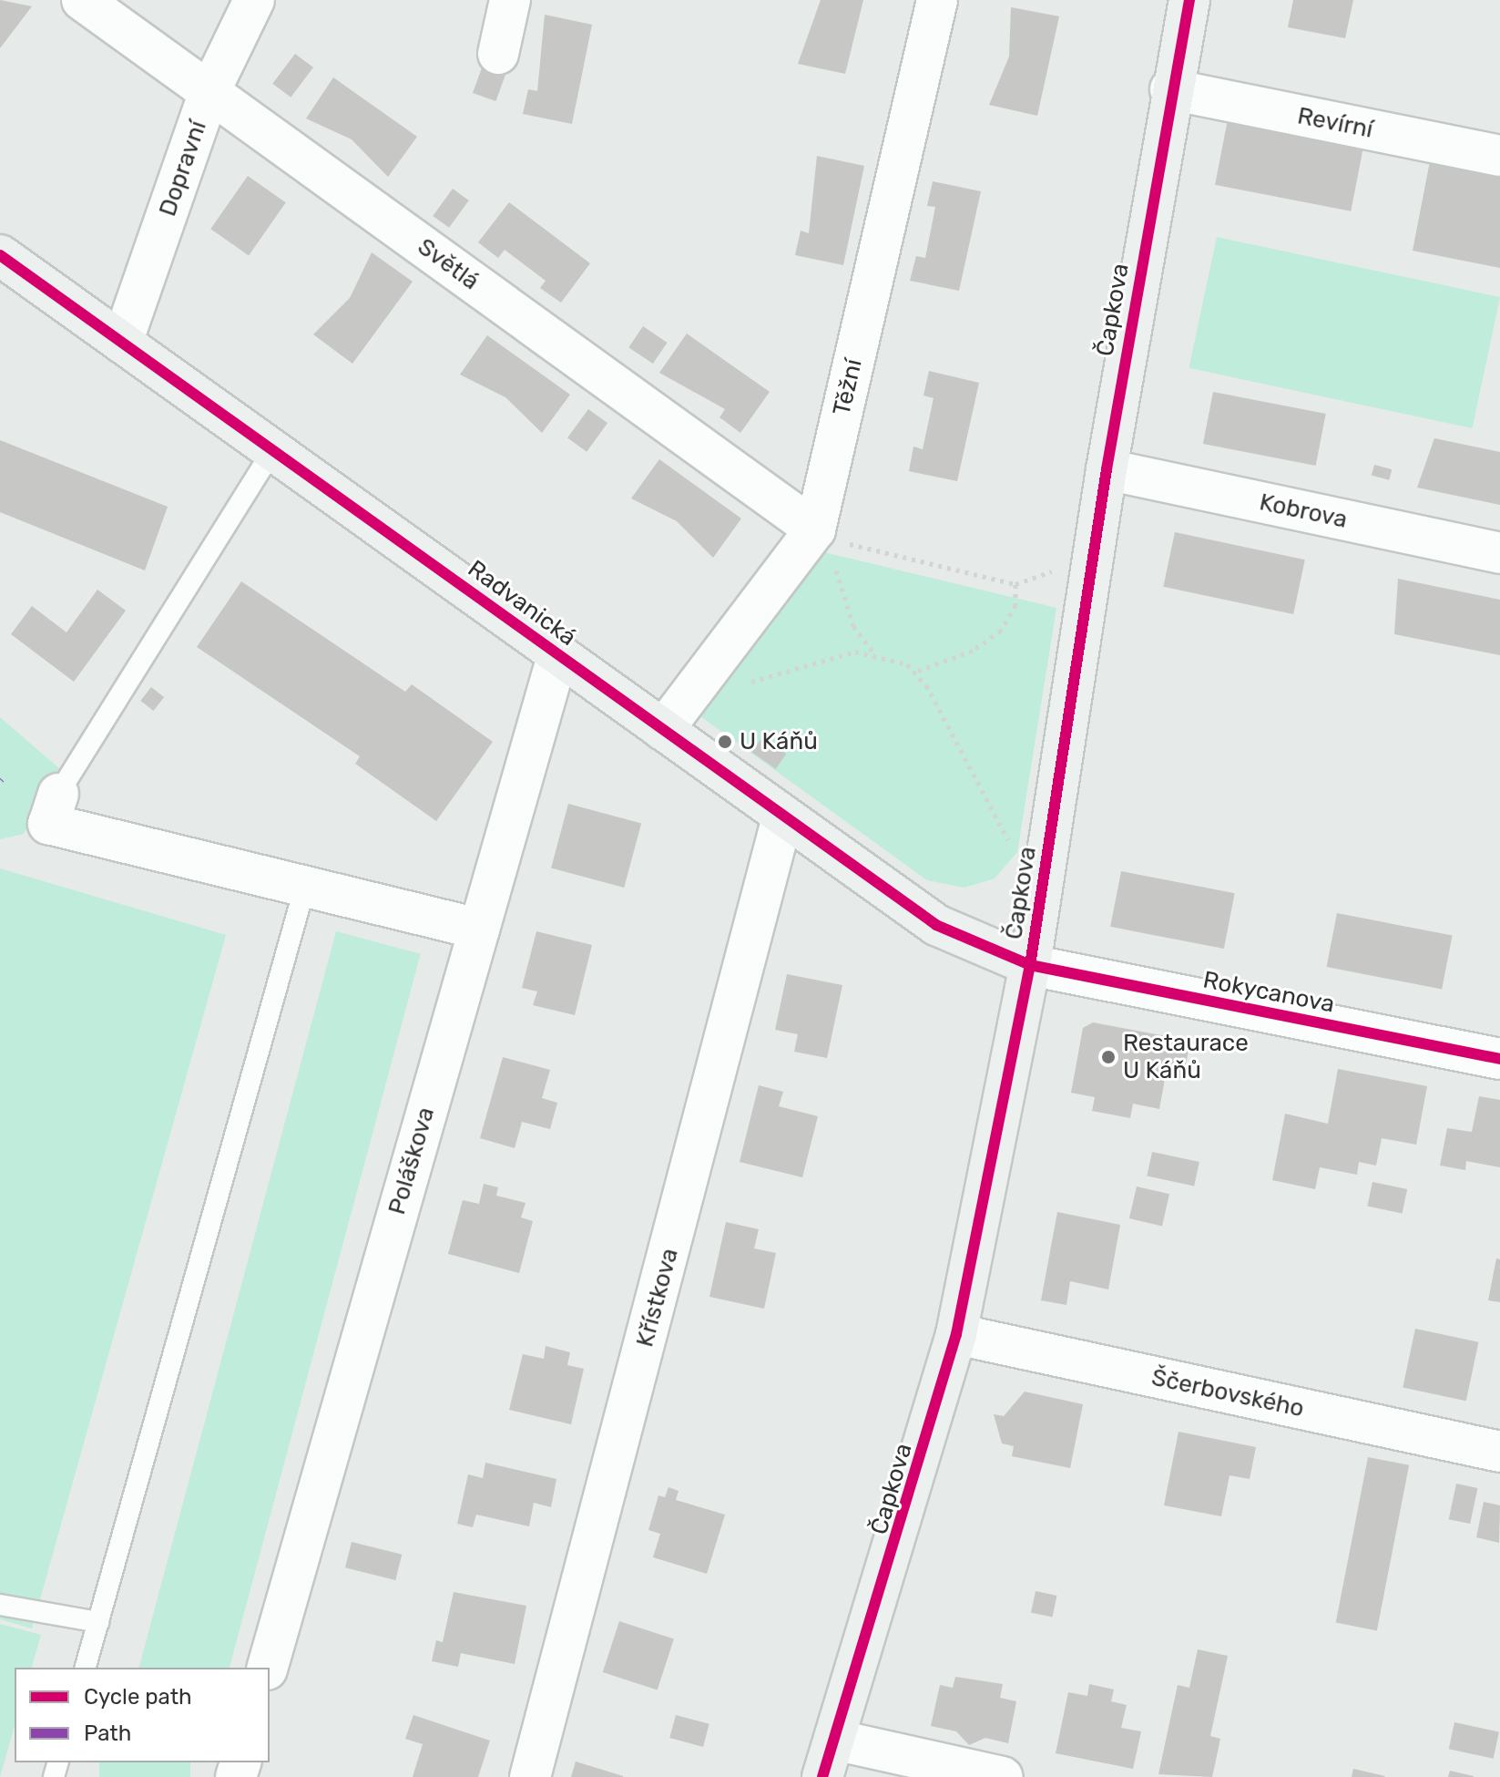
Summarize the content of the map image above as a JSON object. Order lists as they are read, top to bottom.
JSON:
{
  "streets": {
    "street": [
      "Revírní",
      "Dopravní",
      "Světlá",
      "Čapkova",
      "Těžní",
      "Kobrova",
      "Radvanická",
      "Rokycanova",
      "Poláškova",
      "Křístkova",
      "Ščerbovského"
    ]
  },
  "crossings": [
    ["Revírní", "Čapkova"],
    ["Dopravní", "Světlá"],
    ["Dopravní", "Radvanická"],
    ["Světlá", "Těžní"],
    ["Čapkova", "Kobrova"],
    ["Čapkova", "Radvanická"],
    ["Čapkova", "Rokycanova"],
    ["Čapkova", "Ščerbovského"],
    ["Těžní", "Radvanická"],
    ["Radvanická", "Rokycanova"],
    ["Radvanická", "Poláškova"],
    ["Radvanická", "Křístkova"]
  ],
  "places": ["U Káňů", "Restaurace U Káňů"],
  "legend": ["Cycle path", "Path"]
}
